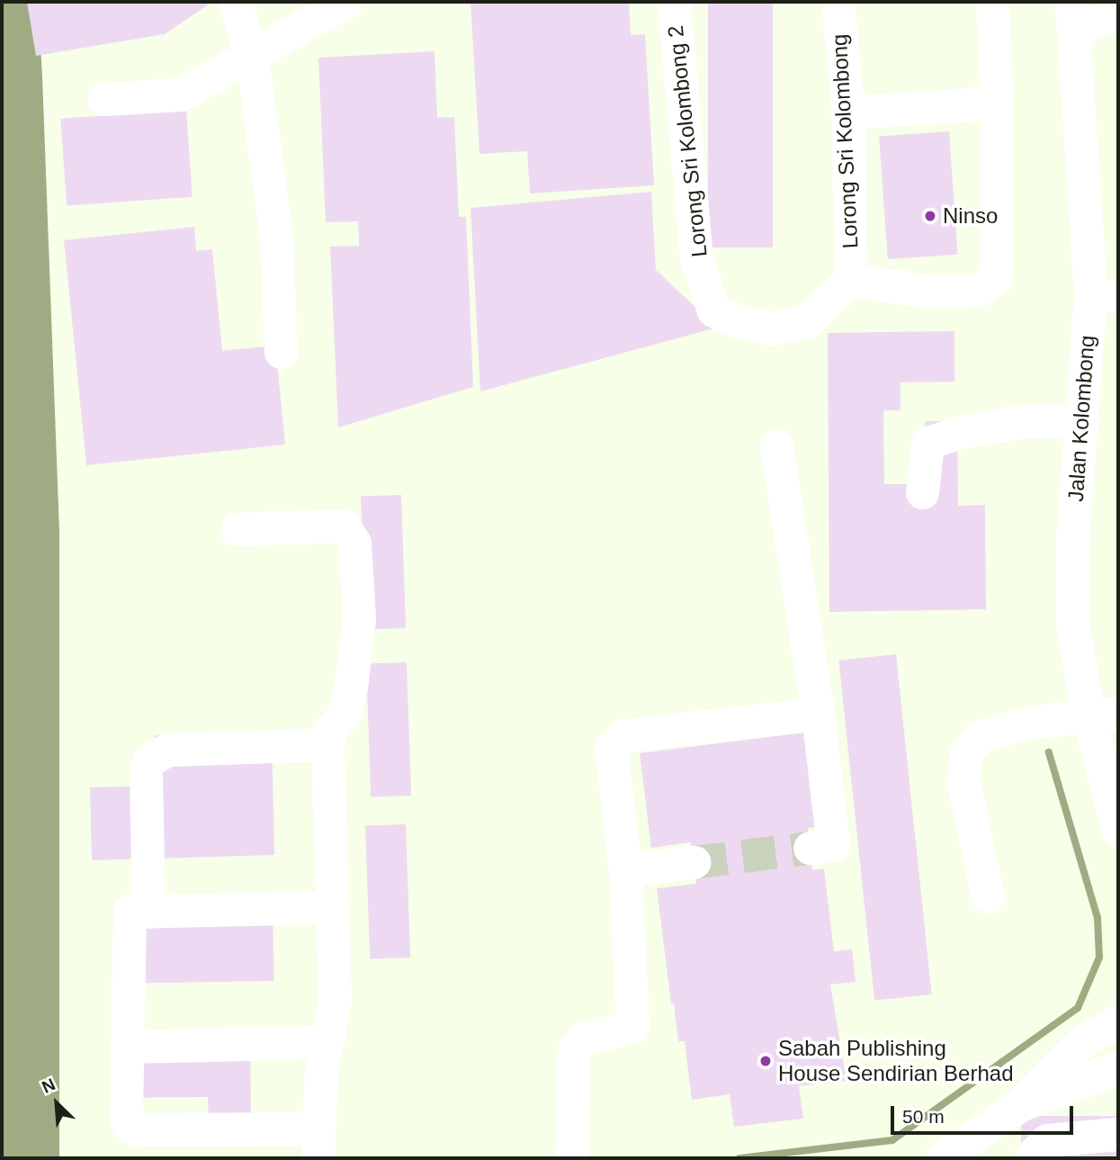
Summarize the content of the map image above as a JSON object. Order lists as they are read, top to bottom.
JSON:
{
  "streets": {
    "street": ["Lorong Sri Kolombong 2", "Lorong Sri Kolombong", "Jalan Kolombong"]
  },
  "crossings": [
    ["Lorong Sri Kolombong 2", "Lorong Sri Kolombong"]
  ],
  "places": ["Ninso", "Sabah Publishing House Sendirian Berhad"],
  "scale_bar": "50 m",
  "north": "top left"
}
